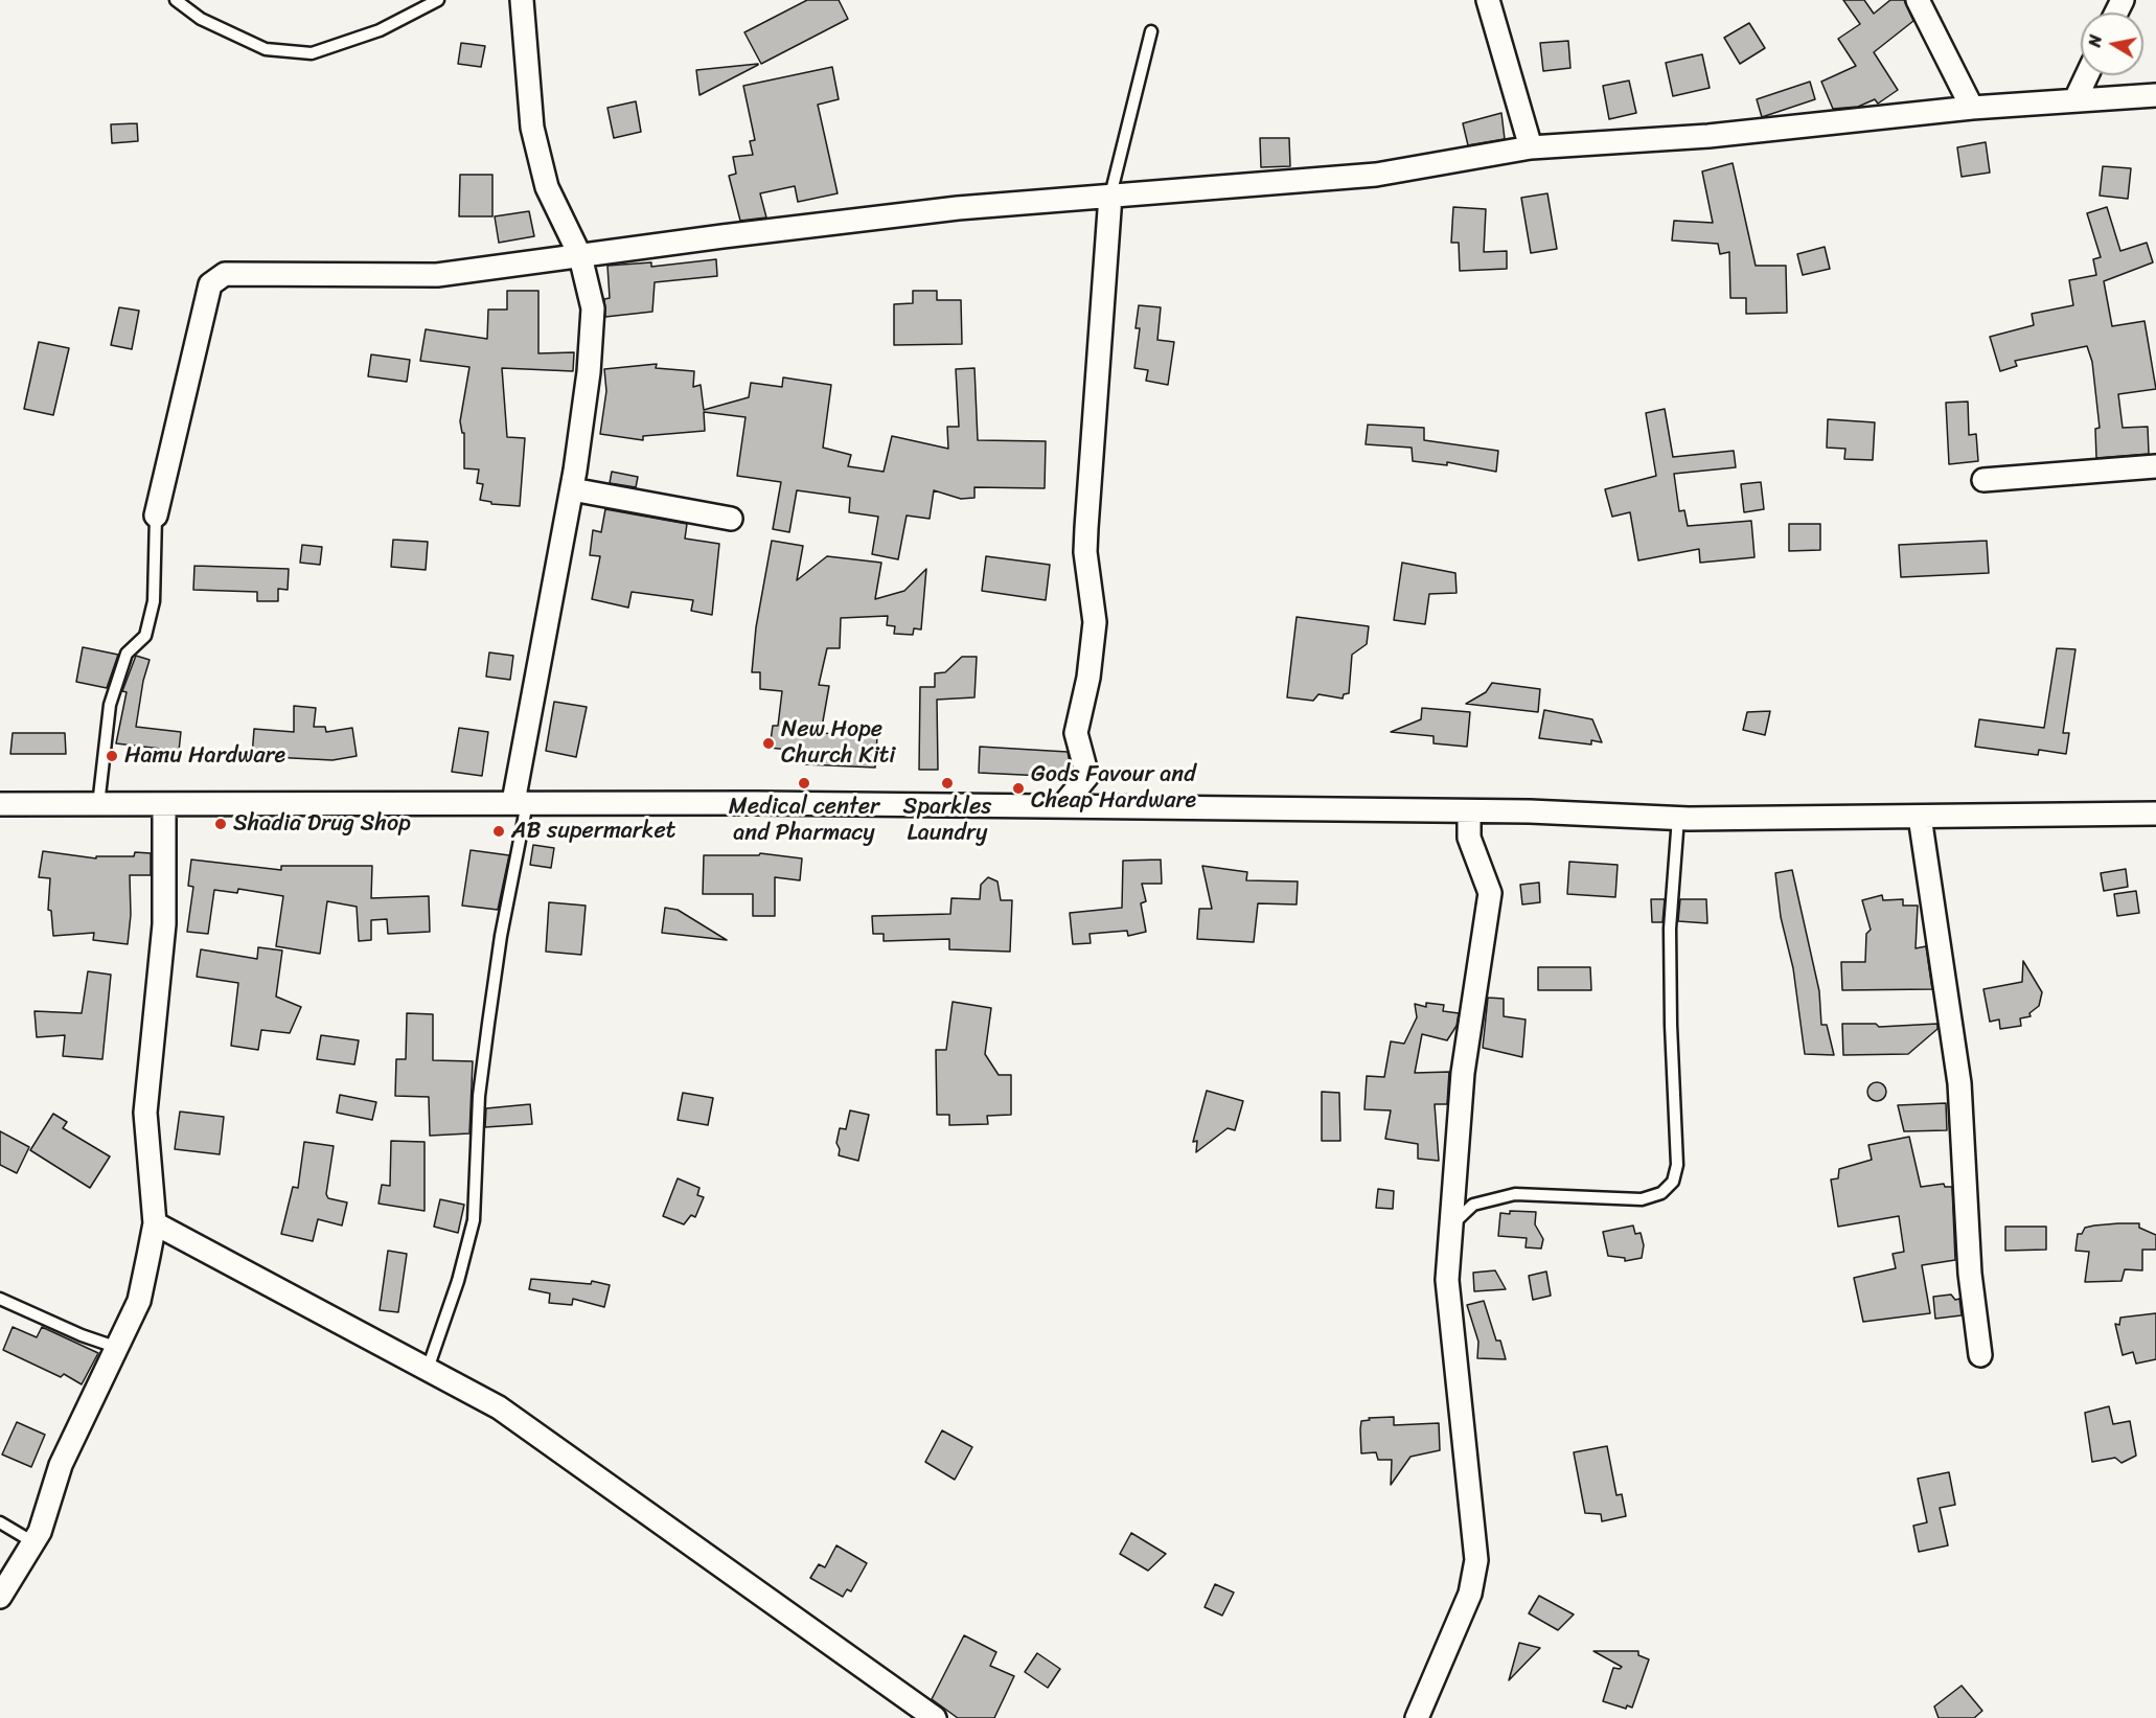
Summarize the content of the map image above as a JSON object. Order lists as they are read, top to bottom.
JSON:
{
  "places": [
    "New Hope Church Kiti",
    "Hamu Hardware",
    "Medical center and Pharmacy",
    "Sparkles Laundry",
    "Gods Favour and Cheap Hardware",
    "Shadia Drug Shop",
    "AB supermarket"
  ],
  "north": "left"
}
